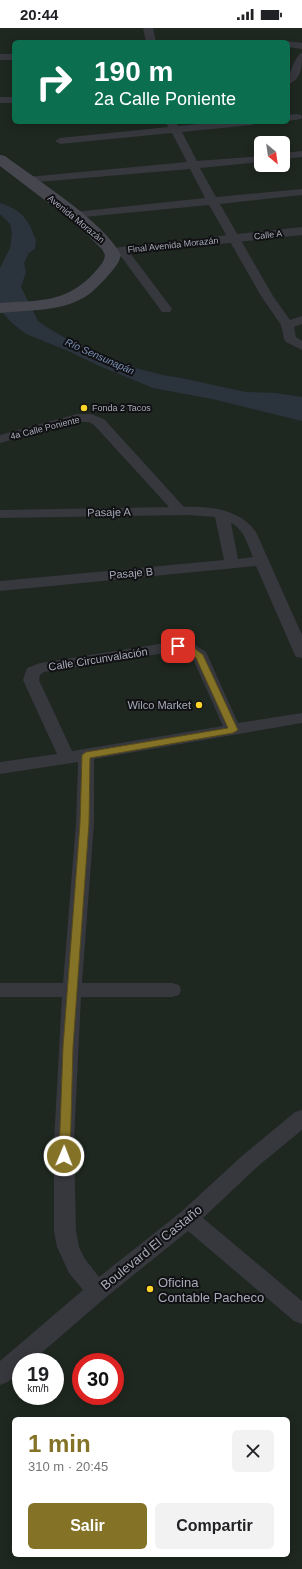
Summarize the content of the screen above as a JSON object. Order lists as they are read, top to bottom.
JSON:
{
  "streets": {
    "main road": ["Avenida Morazán"],
    "street": [
      "Calle A",
      "Final Avenida Morazán",
      "4a Calle Poniente",
      "Pasaje A",
      "Pasaje B",
      "Calle Circunvalación",
      "Boulevard El Castaño"
    ]
  },
  "crossings": [
    ["Avenida Morazán", "Final Avenida Morazán"],
    ["Calle A", "Final Avenida Morazán"],
    ["4a Calle Poniente", "Pasaje A"]
  ],
  "water": ["Río Sensunapán"],
  "places": ["Fonda 2 Tacos", "Wilco Market", "Oficina Contable Pacheco"],
  "north": "bottom right",
  "page": {
    "status": "20:44",
    "turn": ["190 m", "2a Calle Poniente"],
    "speed": "19 km/h",
    "limit": "30",
    "heading": ["1 min", "310 m · 20:45"],
    "buttons": ["Salir", "Compartir"]
  }
}
